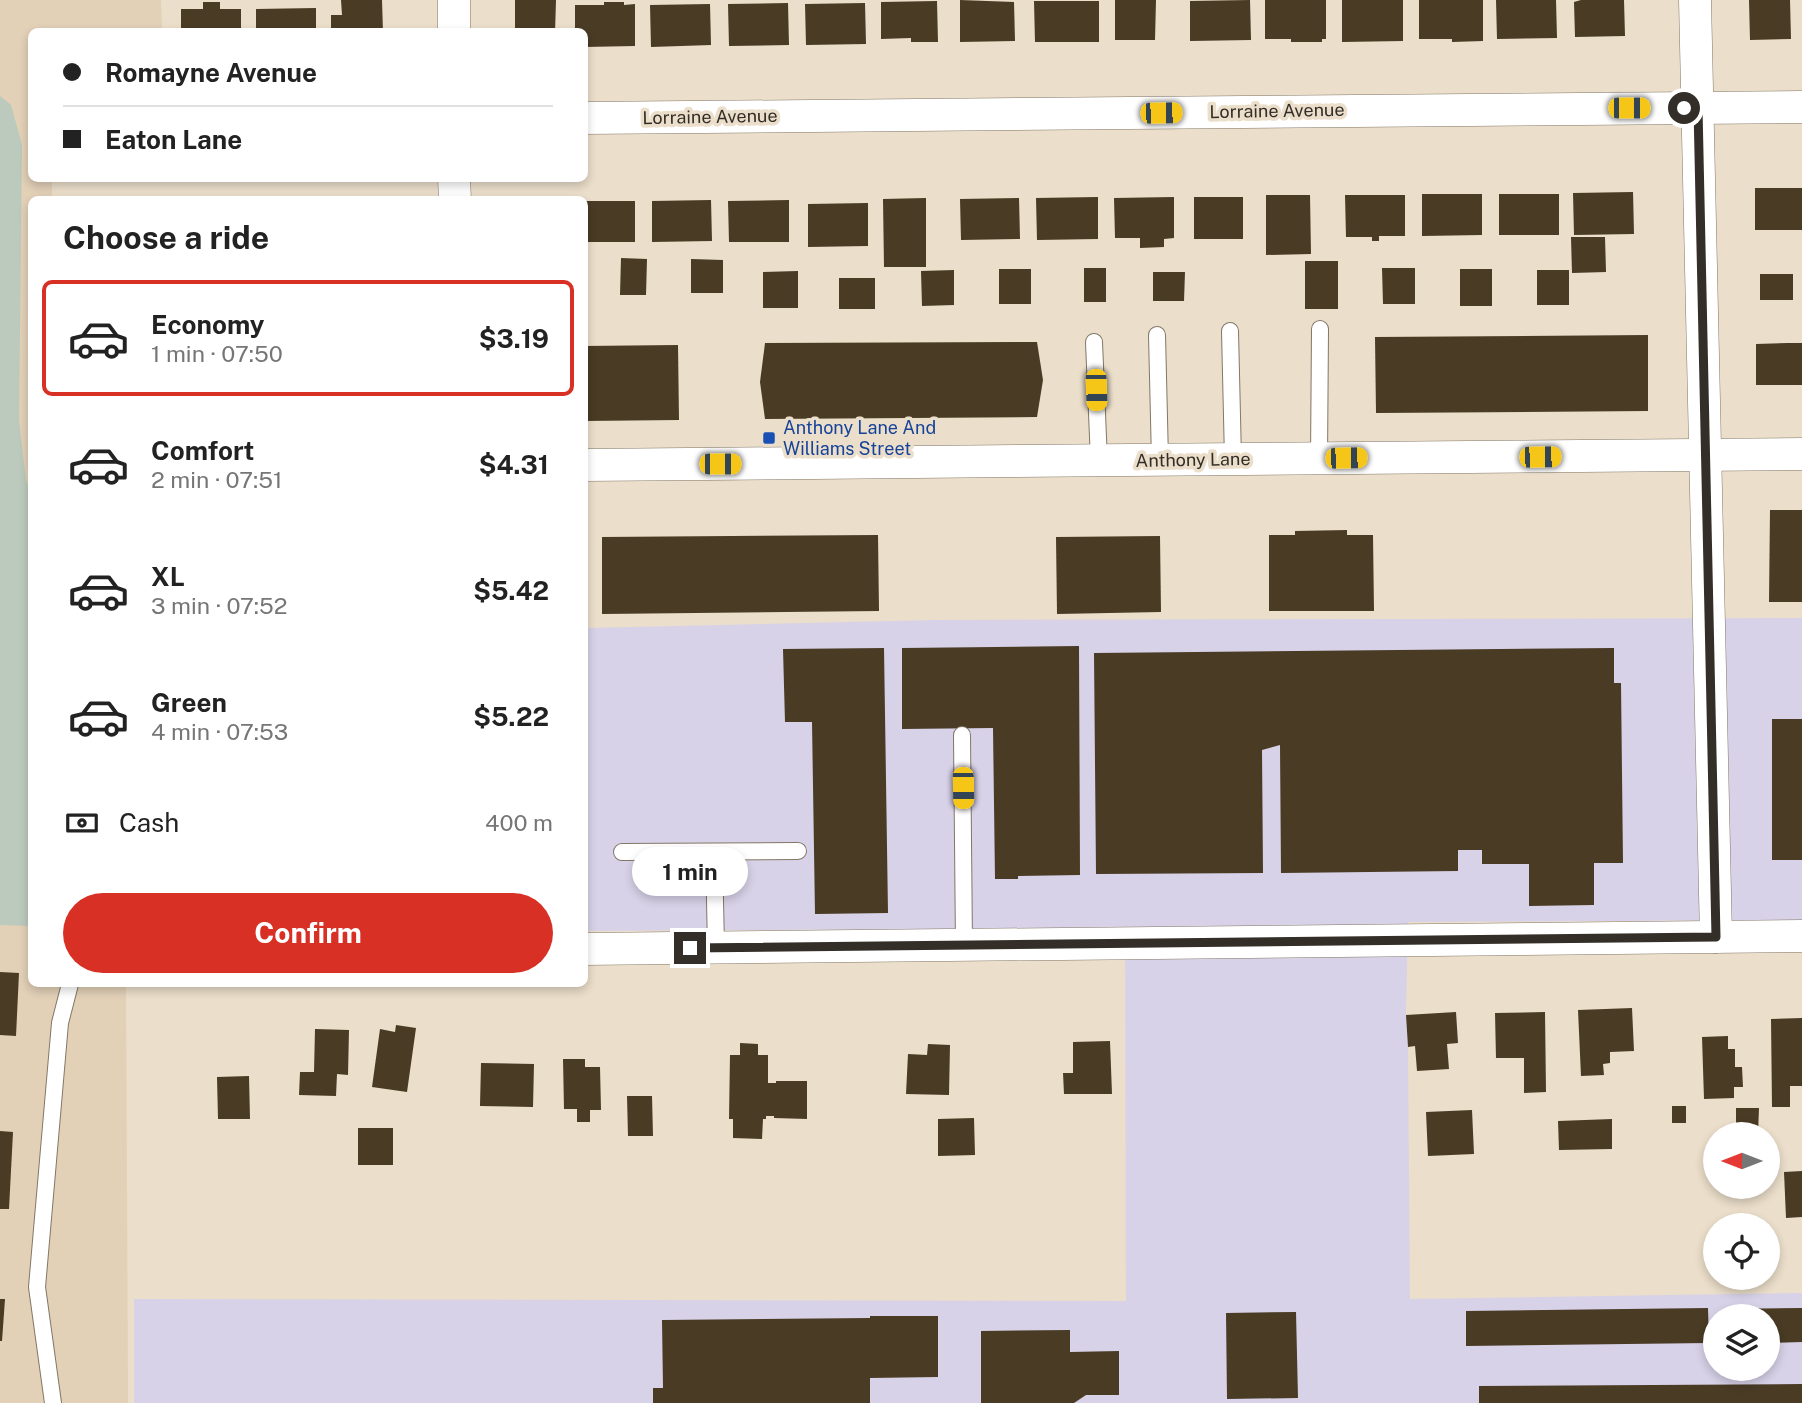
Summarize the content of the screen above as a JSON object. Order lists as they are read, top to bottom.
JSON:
{
  "streets": {
    "street": ["Lorraine Avenue", "Anthony Lane"]
  },
  "places": {
    "transit": ["Anthony Lane And Williams Street"]
  },
  "north": "left",
  "page": {
    "banner": ["Romayne Avenue", "Eaton Lane"],
    "heading": "Choose a ride",
    "list": [
      {
        "name": "Economy",
        "note": "1 min · 07:50",
        "value": "$3.19"
      },
      {
        "name": "Comfort",
        "note": "2 min · 07:51",
        "value": "$4.31"
      },
      {
        "name": "XL",
        "note": "3 min · 07:52",
        "value": "$5.42"
      },
      {
        "name": "Green",
        "note": "4 min · 07:53",
        "value": "$5.22"
      }
    ],
    "pay": ["Cash", "400 m"],
    "bubble": "1 min",
    "buttons": "Confirm"
  }
}
